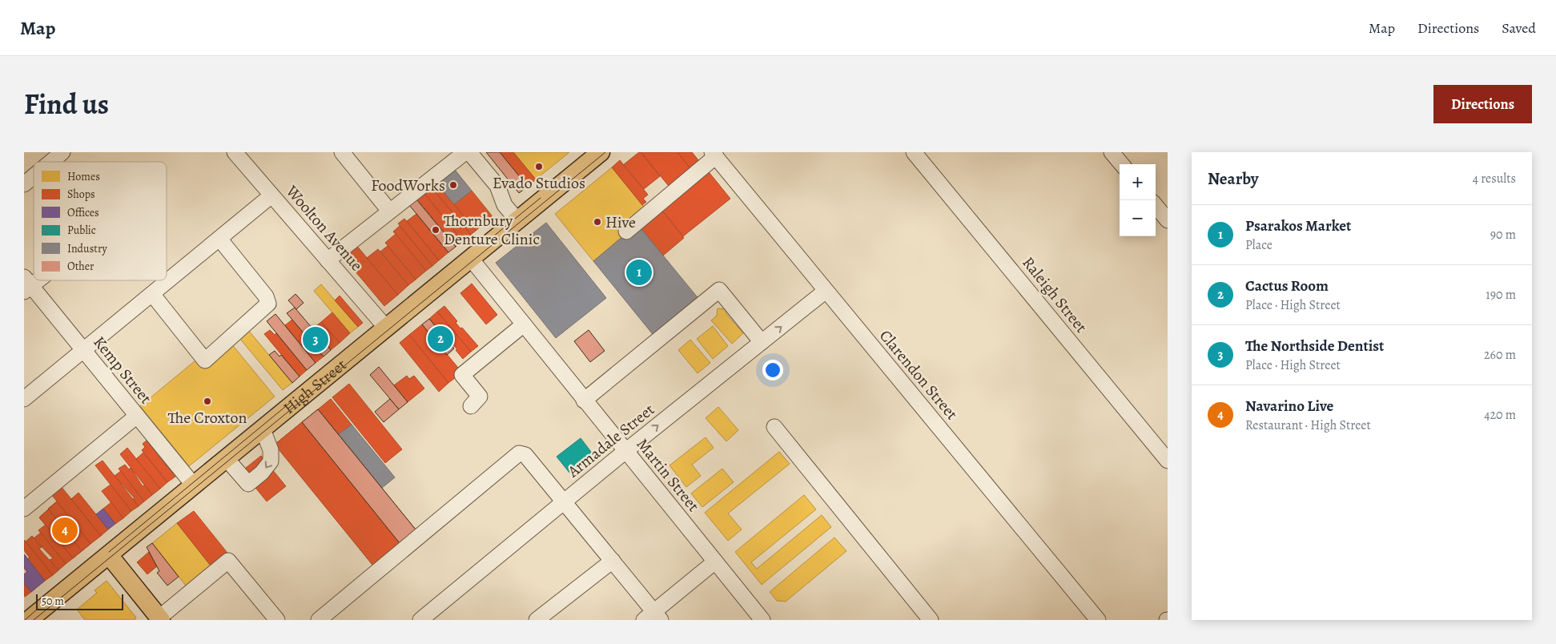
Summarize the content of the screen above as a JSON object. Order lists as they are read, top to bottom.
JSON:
{
  "streets": {
    "main road": ["High Street"],
    "street": [
      "Woolton Avenue",
      "Raleigh Street",
      "Kemp Street",
      "Clarendon Street",
      "Armadale Street",
      "Martin Street"
    ]
  },
  "crossings": [
    ["Woolton Avenue", "High Street"],
    ["Kemp Street", "High Street"],
    ["Clarendon Street", "Armadale Street"],
    ["High Street", "Martin Street"],
    ["Armadale Street", "Martin Street"]
  ],
  "one_way": ["Armadale Street"],
  "places": [
    "Evado Studios",
    "FoodWorks",
    "Hive",
    "Thornbury Denture Clinic",
    "The Croxton"
  ],
  "legend": [
    "Homes",
    "Shops",
    "Offices",
    "Public",
    "Industry",
    "Other"
  ],
  "scale_bar": "50 m",
  "page": {
    "header": "Map",
    "nav": ["Map", "Directions", "Saved"],
    "title": "Find us",
    "buttons": "Directions",
    "heading": ["Nearby", "4 results"],
    "map_buttons": ["+", "−"],
    "list": [
      {
        "mark": "1",
        "name": "Psarakos Market",
        "note": "Place",
        "value": "90 m"
      },
      {
        "mark": "2",
        "name": "Cactus Room",
        "note": "Place · High Street",
        "value": "190 m"
      },
      {
        "mark": "3",
        "name": "The Northside Dentist",
        "note": "Place · High Street",
        "value": "260 m"
      },
      {
        "mark": "4",
        "name": "Navarino Live",
        "note": "Restaurant · High Street",
        "value": "420 m"
      }
    ],
    "pins": [
      "1",
      "2",
      "3",
      "4"
    ],
    "scale": "50 m"
  }
}
